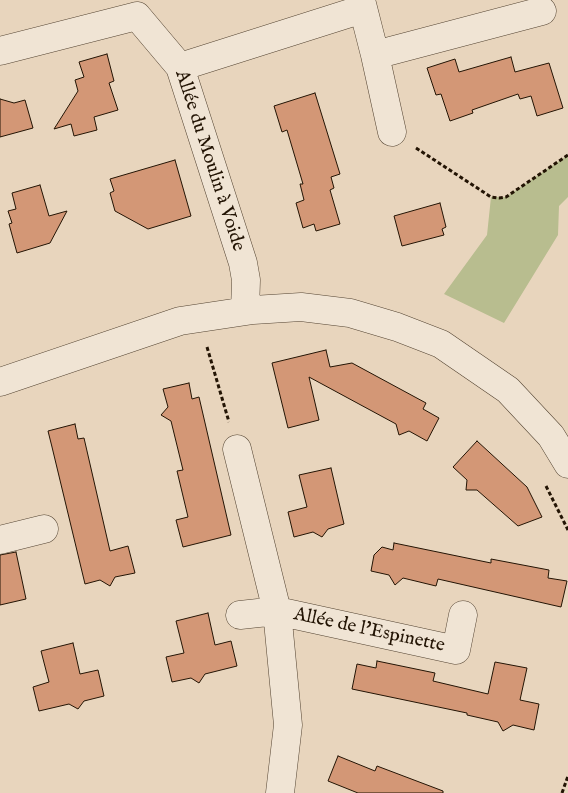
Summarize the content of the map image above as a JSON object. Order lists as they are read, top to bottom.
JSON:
{
  "streets": {
    "street": ["Allée du Moulin à Voide", "Allée de l'Espinette"]
  }
}
